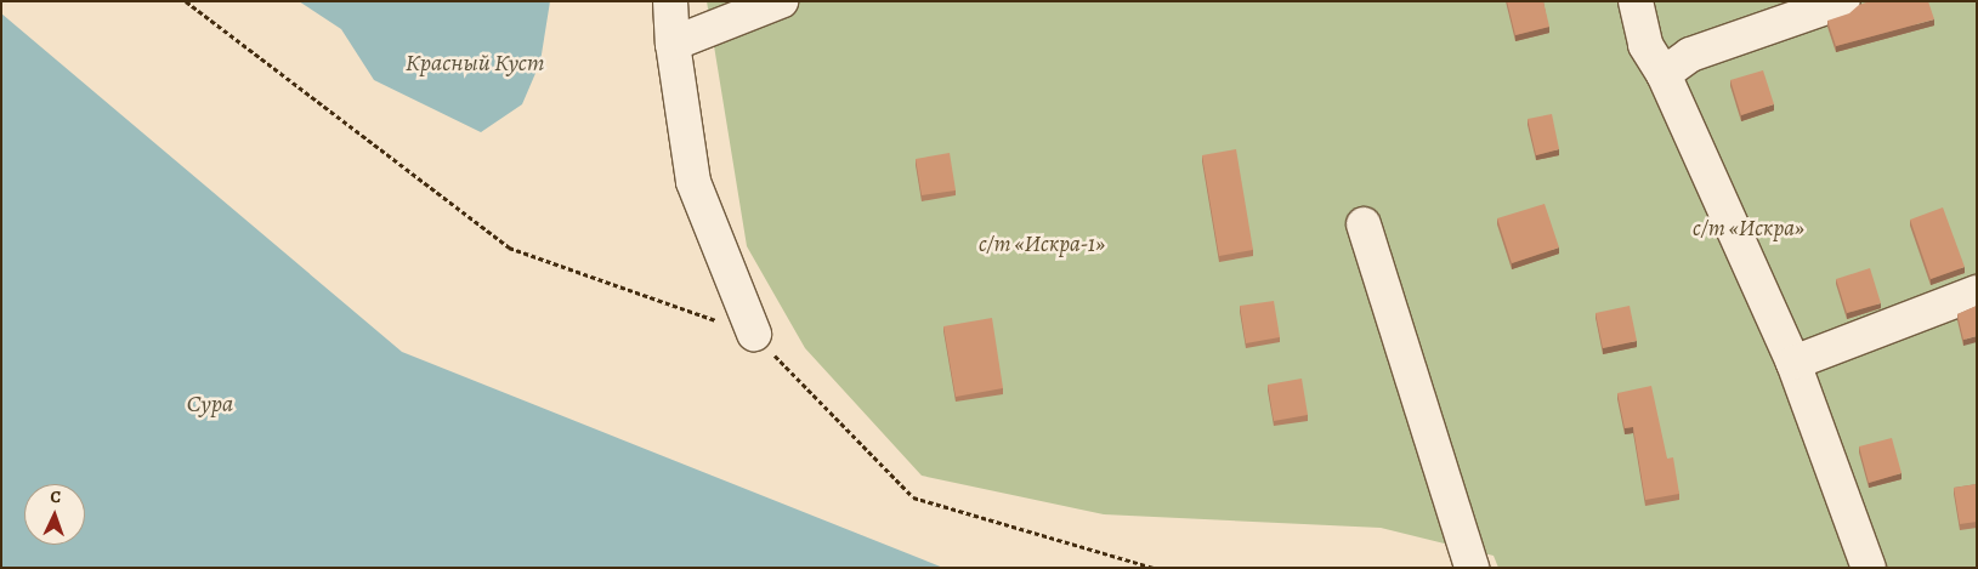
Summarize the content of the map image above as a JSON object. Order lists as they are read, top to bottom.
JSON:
{
  "water": ["Красный Куст", "Сура"],
  "parks": ["с/т «Искра»", "с/т «Искра-1»"],
  "north": "top"
}
